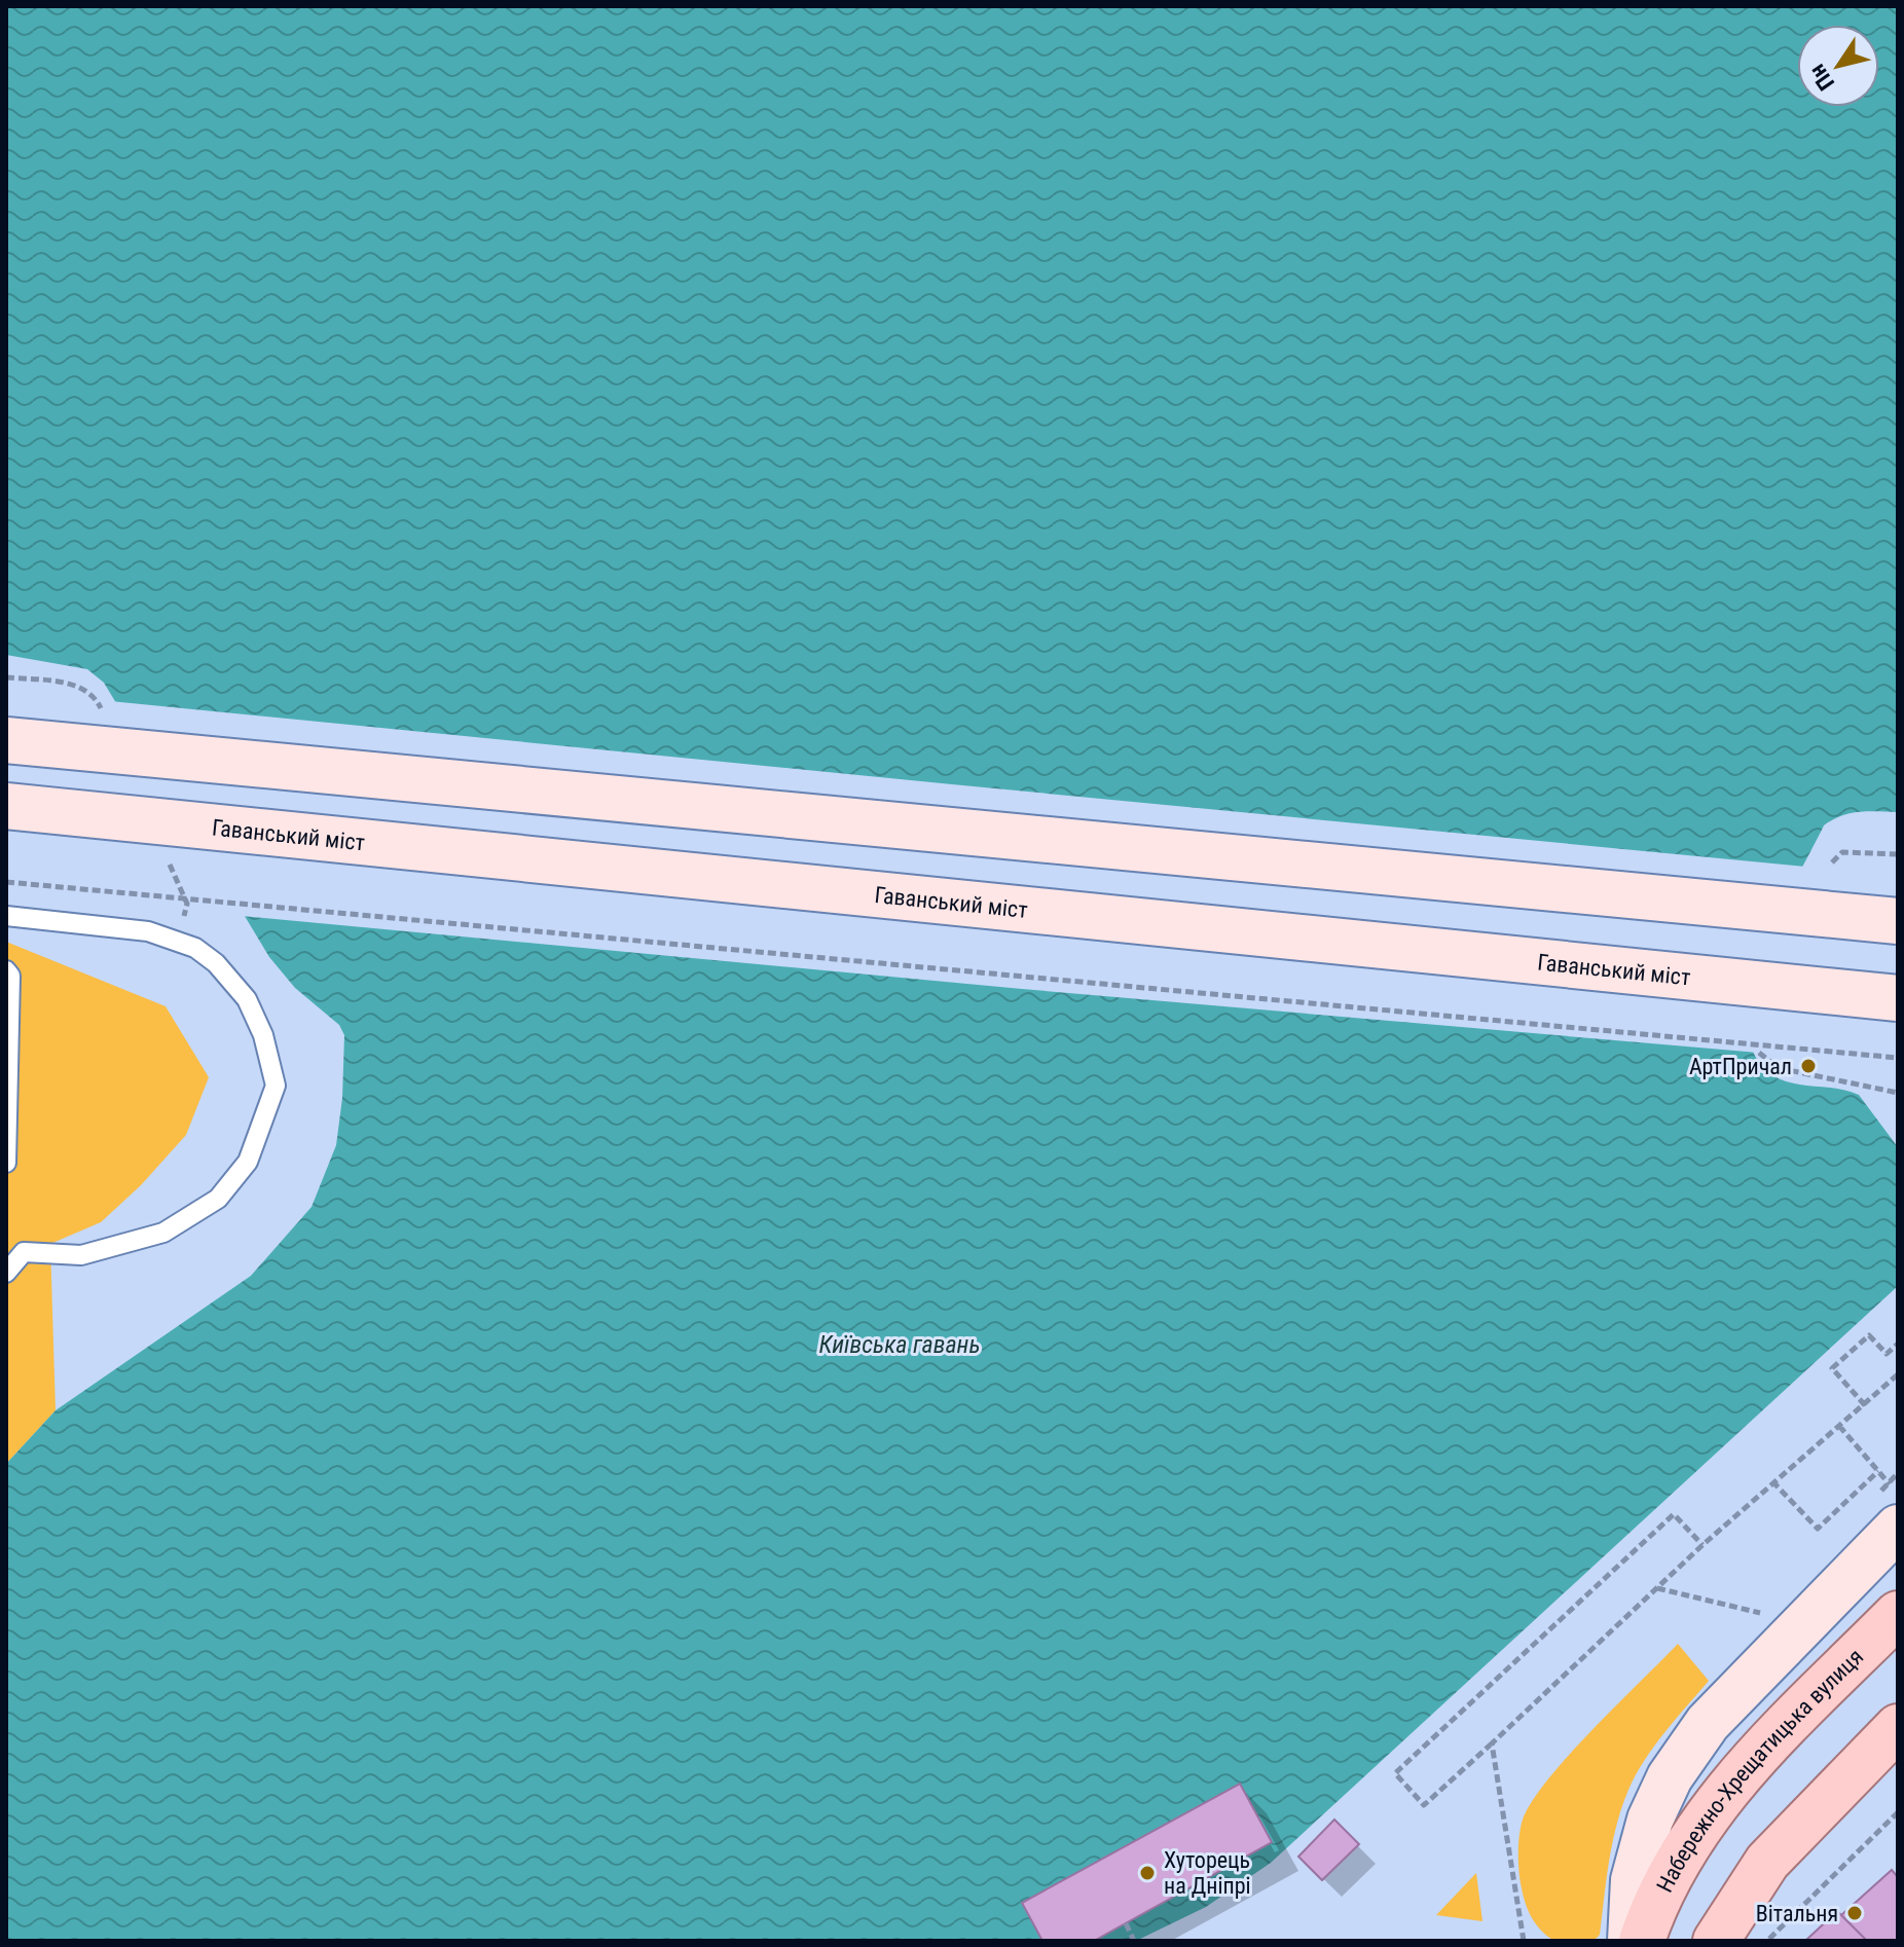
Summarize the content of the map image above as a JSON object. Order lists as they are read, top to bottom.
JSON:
{
  "streets": {
    "main road": ["Гаванський міст", "Набережно-Хрещатицька вулиця"]
  },
  "water": ["Київська гавань"],
  "places": ["АртПричал", "Хуторець на Дніпрі", "Вітальня"],
  "north": "bottom left"
}
